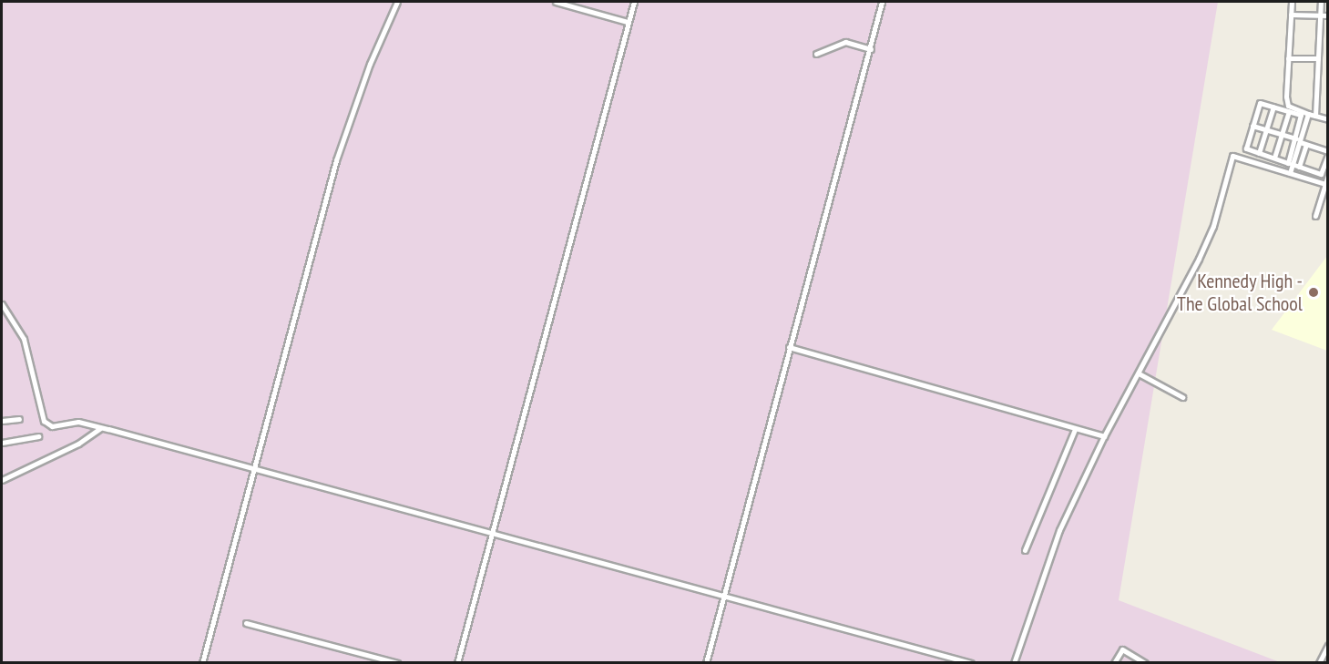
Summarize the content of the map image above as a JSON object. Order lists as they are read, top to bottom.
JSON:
{
  "places": ["Kennedy High - The Global School"]
}
